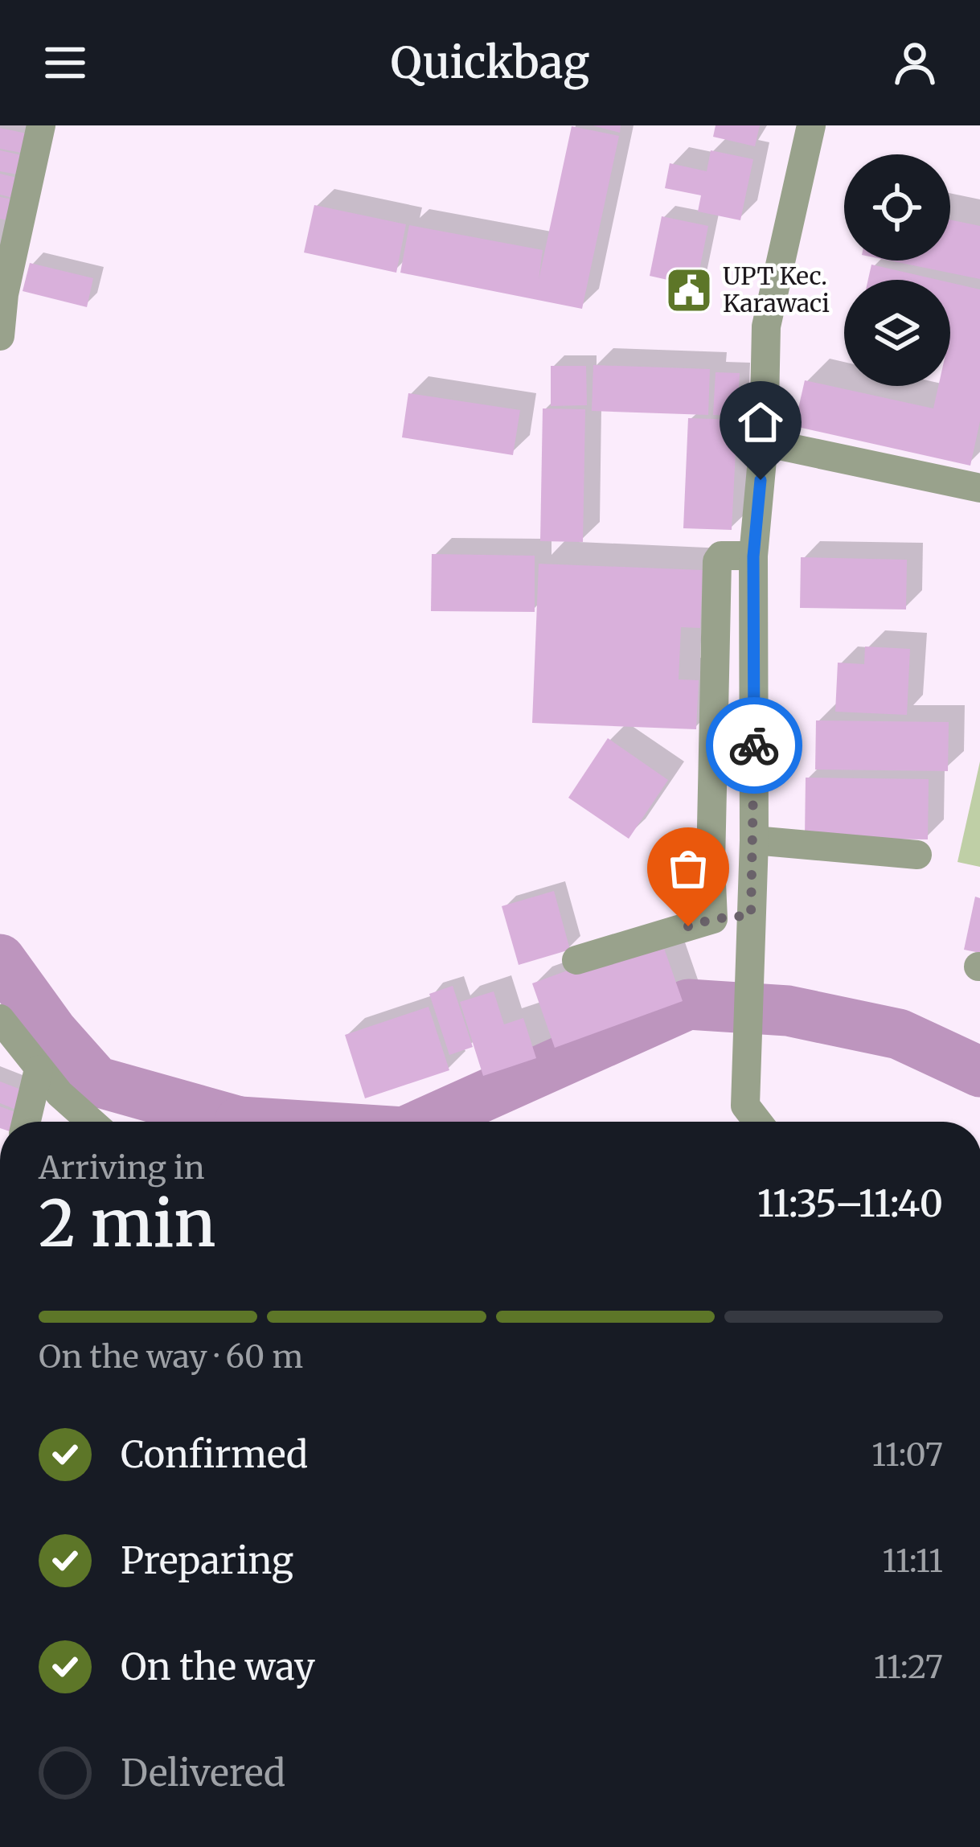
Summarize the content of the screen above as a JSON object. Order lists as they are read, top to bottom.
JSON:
{
  "places": {
    "public building": ["UPT Kec. Karawaci"]
  },
  "page": {
    "header": "Quickbag",
    "heading": ["2 min", "Arriving in", "11:35–11:40"],
    "bar": "On the way · 60 m",
    "list": [
      ["Confirmed", "11:07"],
      ["Preparing", "11:11"],
      ["On the way", "11:27"],
      "Delivered"
    ]
  }
}
